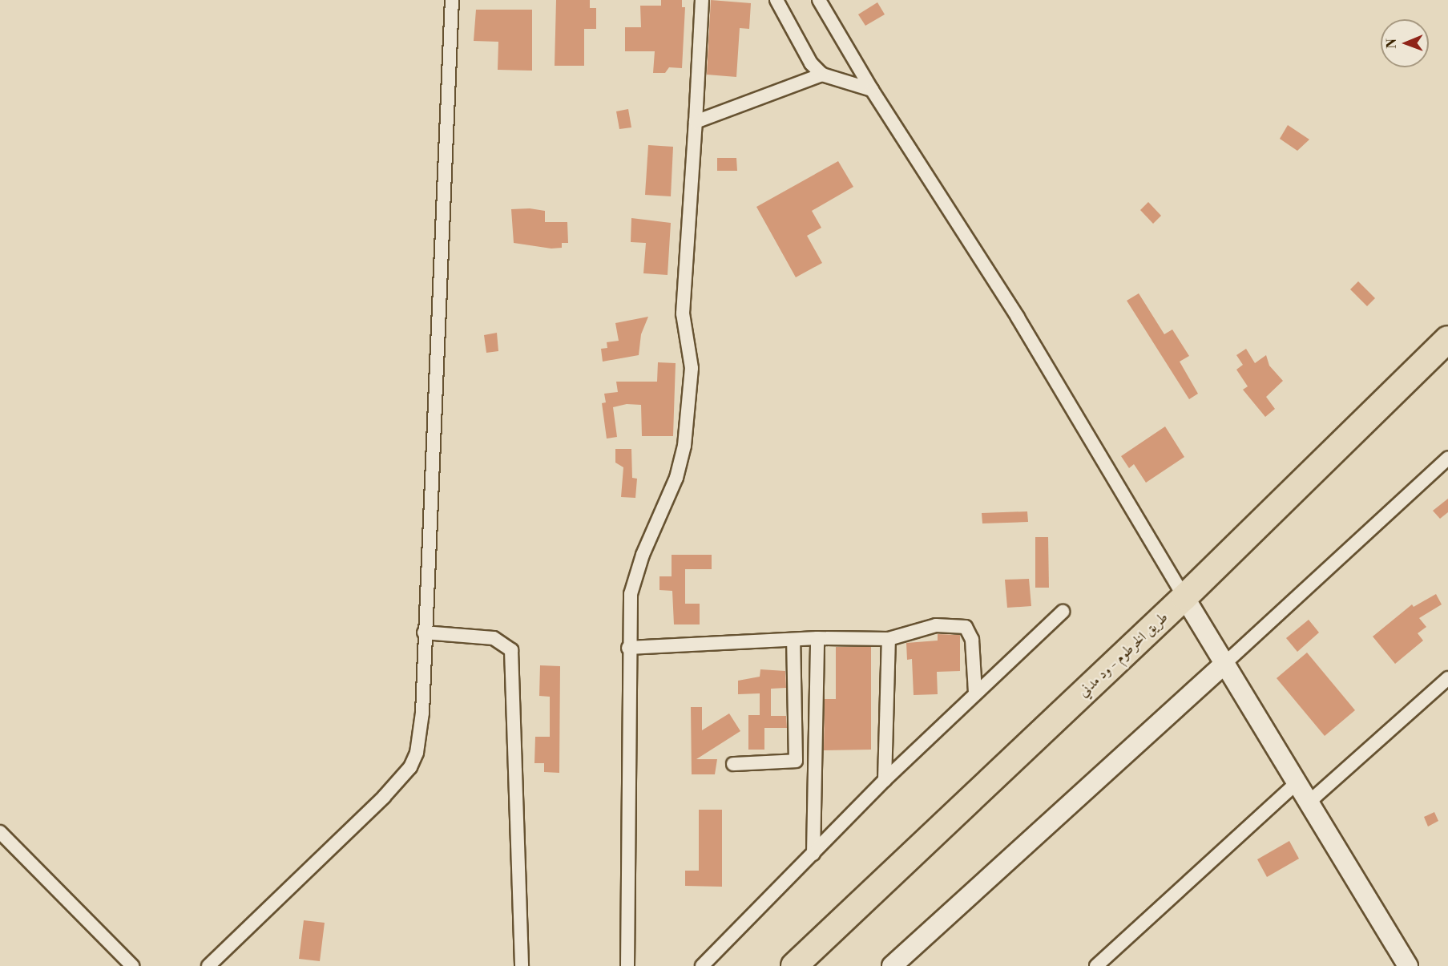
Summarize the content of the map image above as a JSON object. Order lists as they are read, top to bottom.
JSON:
{
  "streets": {
    "highway": ["طريق الخرطوم - ود مدني"]
  },
  "north": "left"
}
